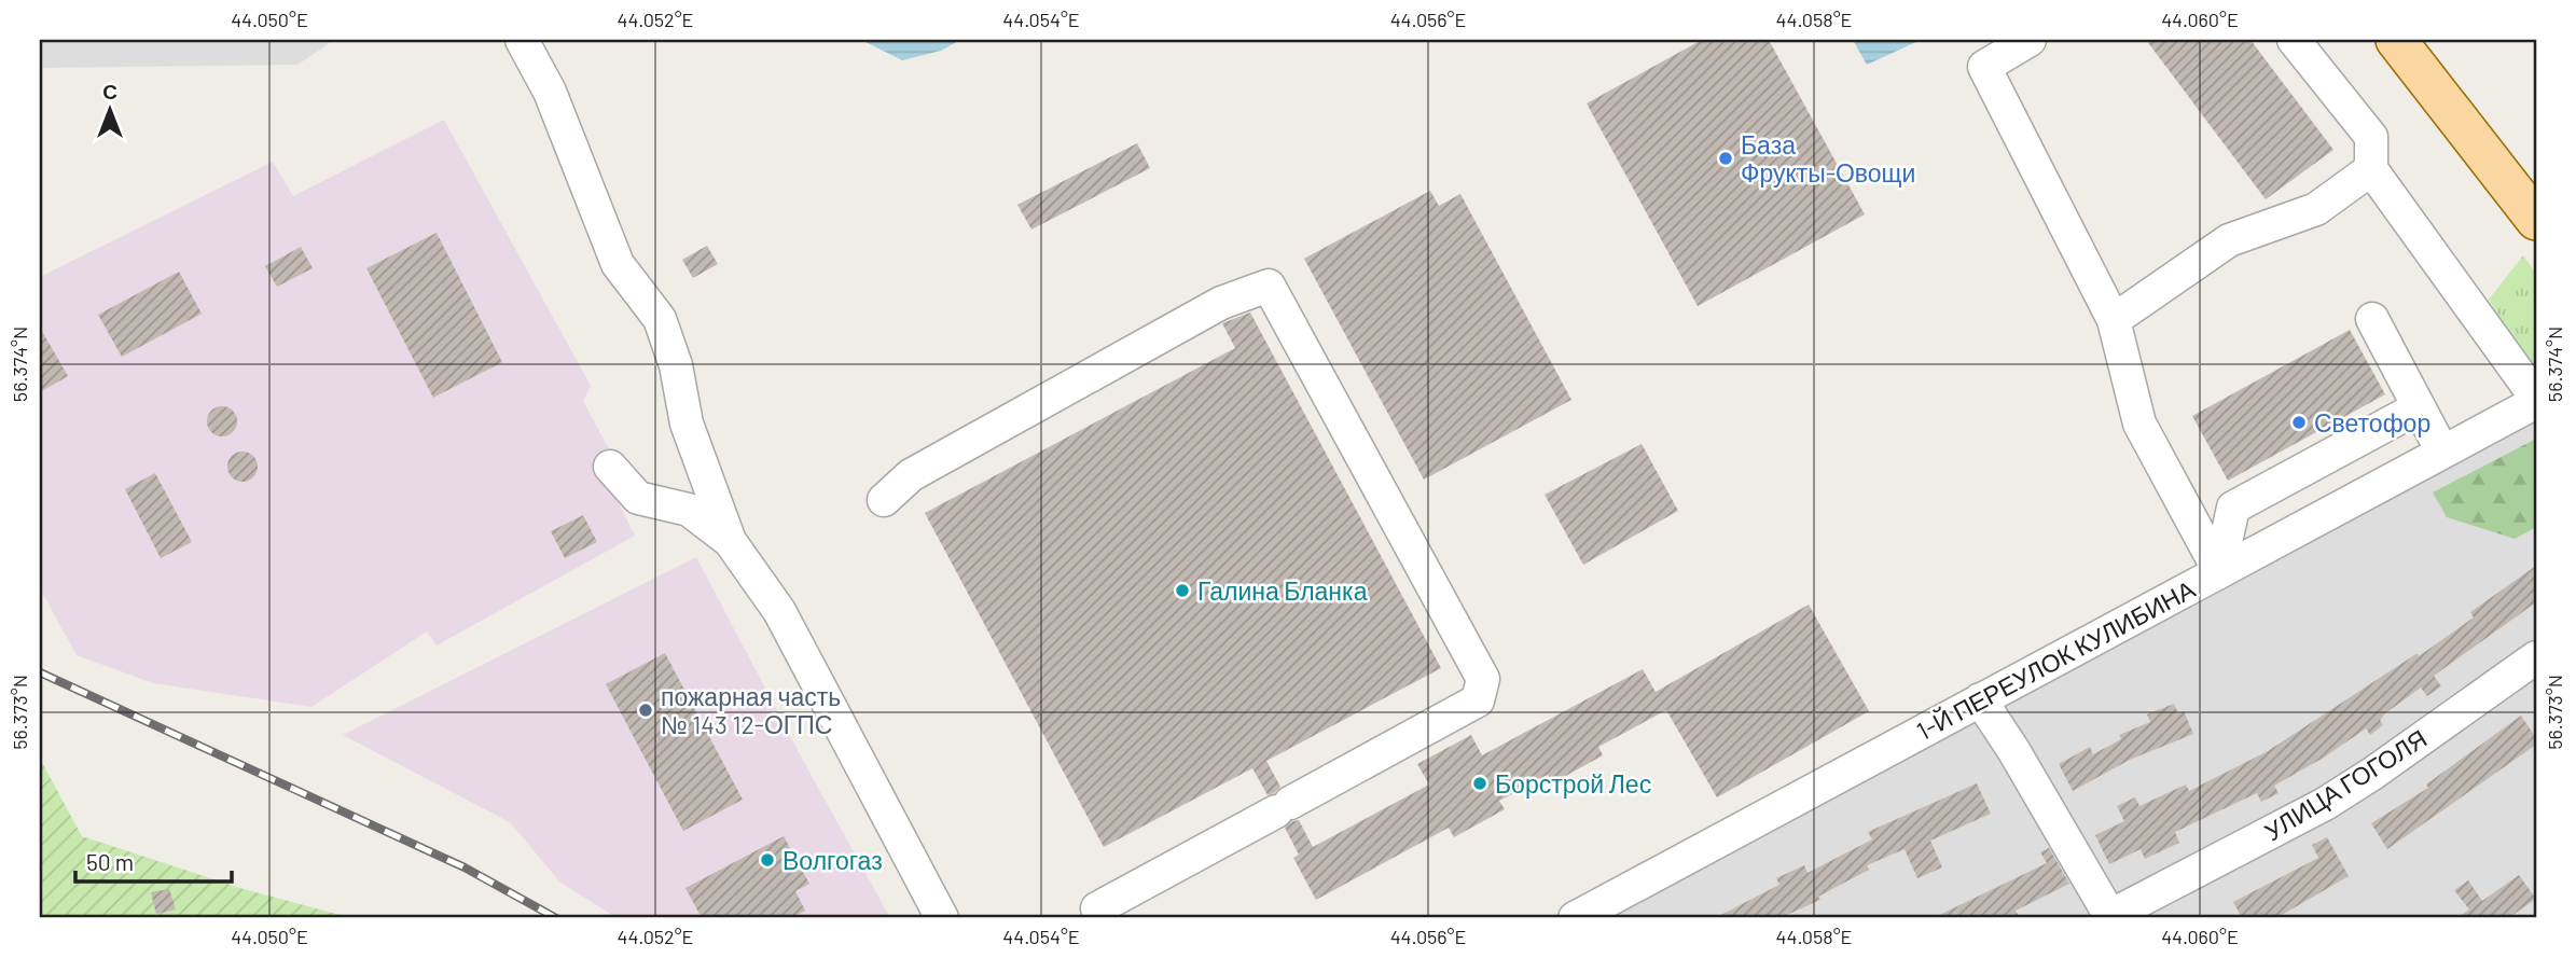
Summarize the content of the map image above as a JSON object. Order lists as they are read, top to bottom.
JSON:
{
  "streets": {
    "street": ["1-Й ПЕРЕУЛОК КУЛИБИНА", "УЛИЦА ГОГОЛЯ"]
  },
  "places": [
    "База Фрукты-Овощи",
    "Светофор",
    "Галина Бланка",
    "пожарная часть № 143 12-ОГПС",
    "Борстрой Лес",
    "Волгогаз"
  ],
  "scale_bar": "50 m",
  "north": "top",
  "coordinates": [
    "44.050°E",
    "44.052°E",
    "44.054°E",
    "44.056°E",
    "44.058°E",
    "44.060°E",
    "56.374°N",
    "56.373°N"
  ]
}
